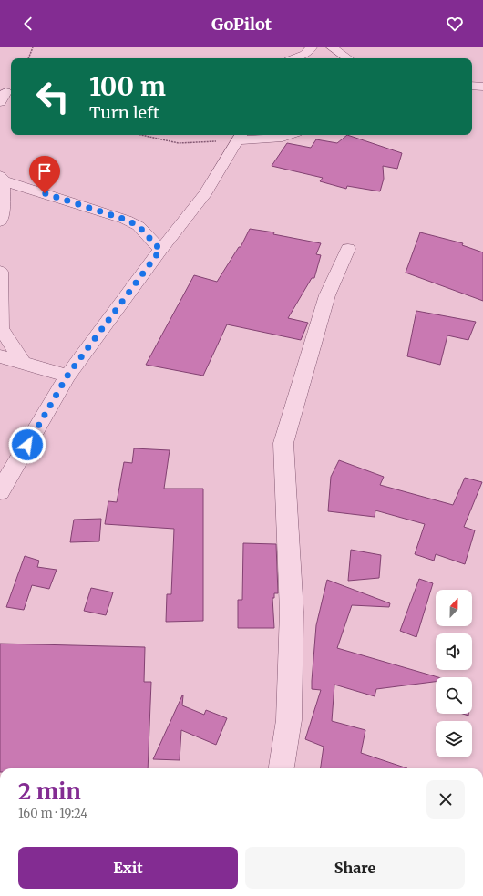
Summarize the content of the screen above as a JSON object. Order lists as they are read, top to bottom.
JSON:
{
  "north": "top",
  "page": {
    "header": "GoPilot",
    "turn": ["100 m", "Turn left"],
    "heading": ["2 min", "160 m · 19:24"],
    "buttons": ["Exit", "Share"]
  }
}
